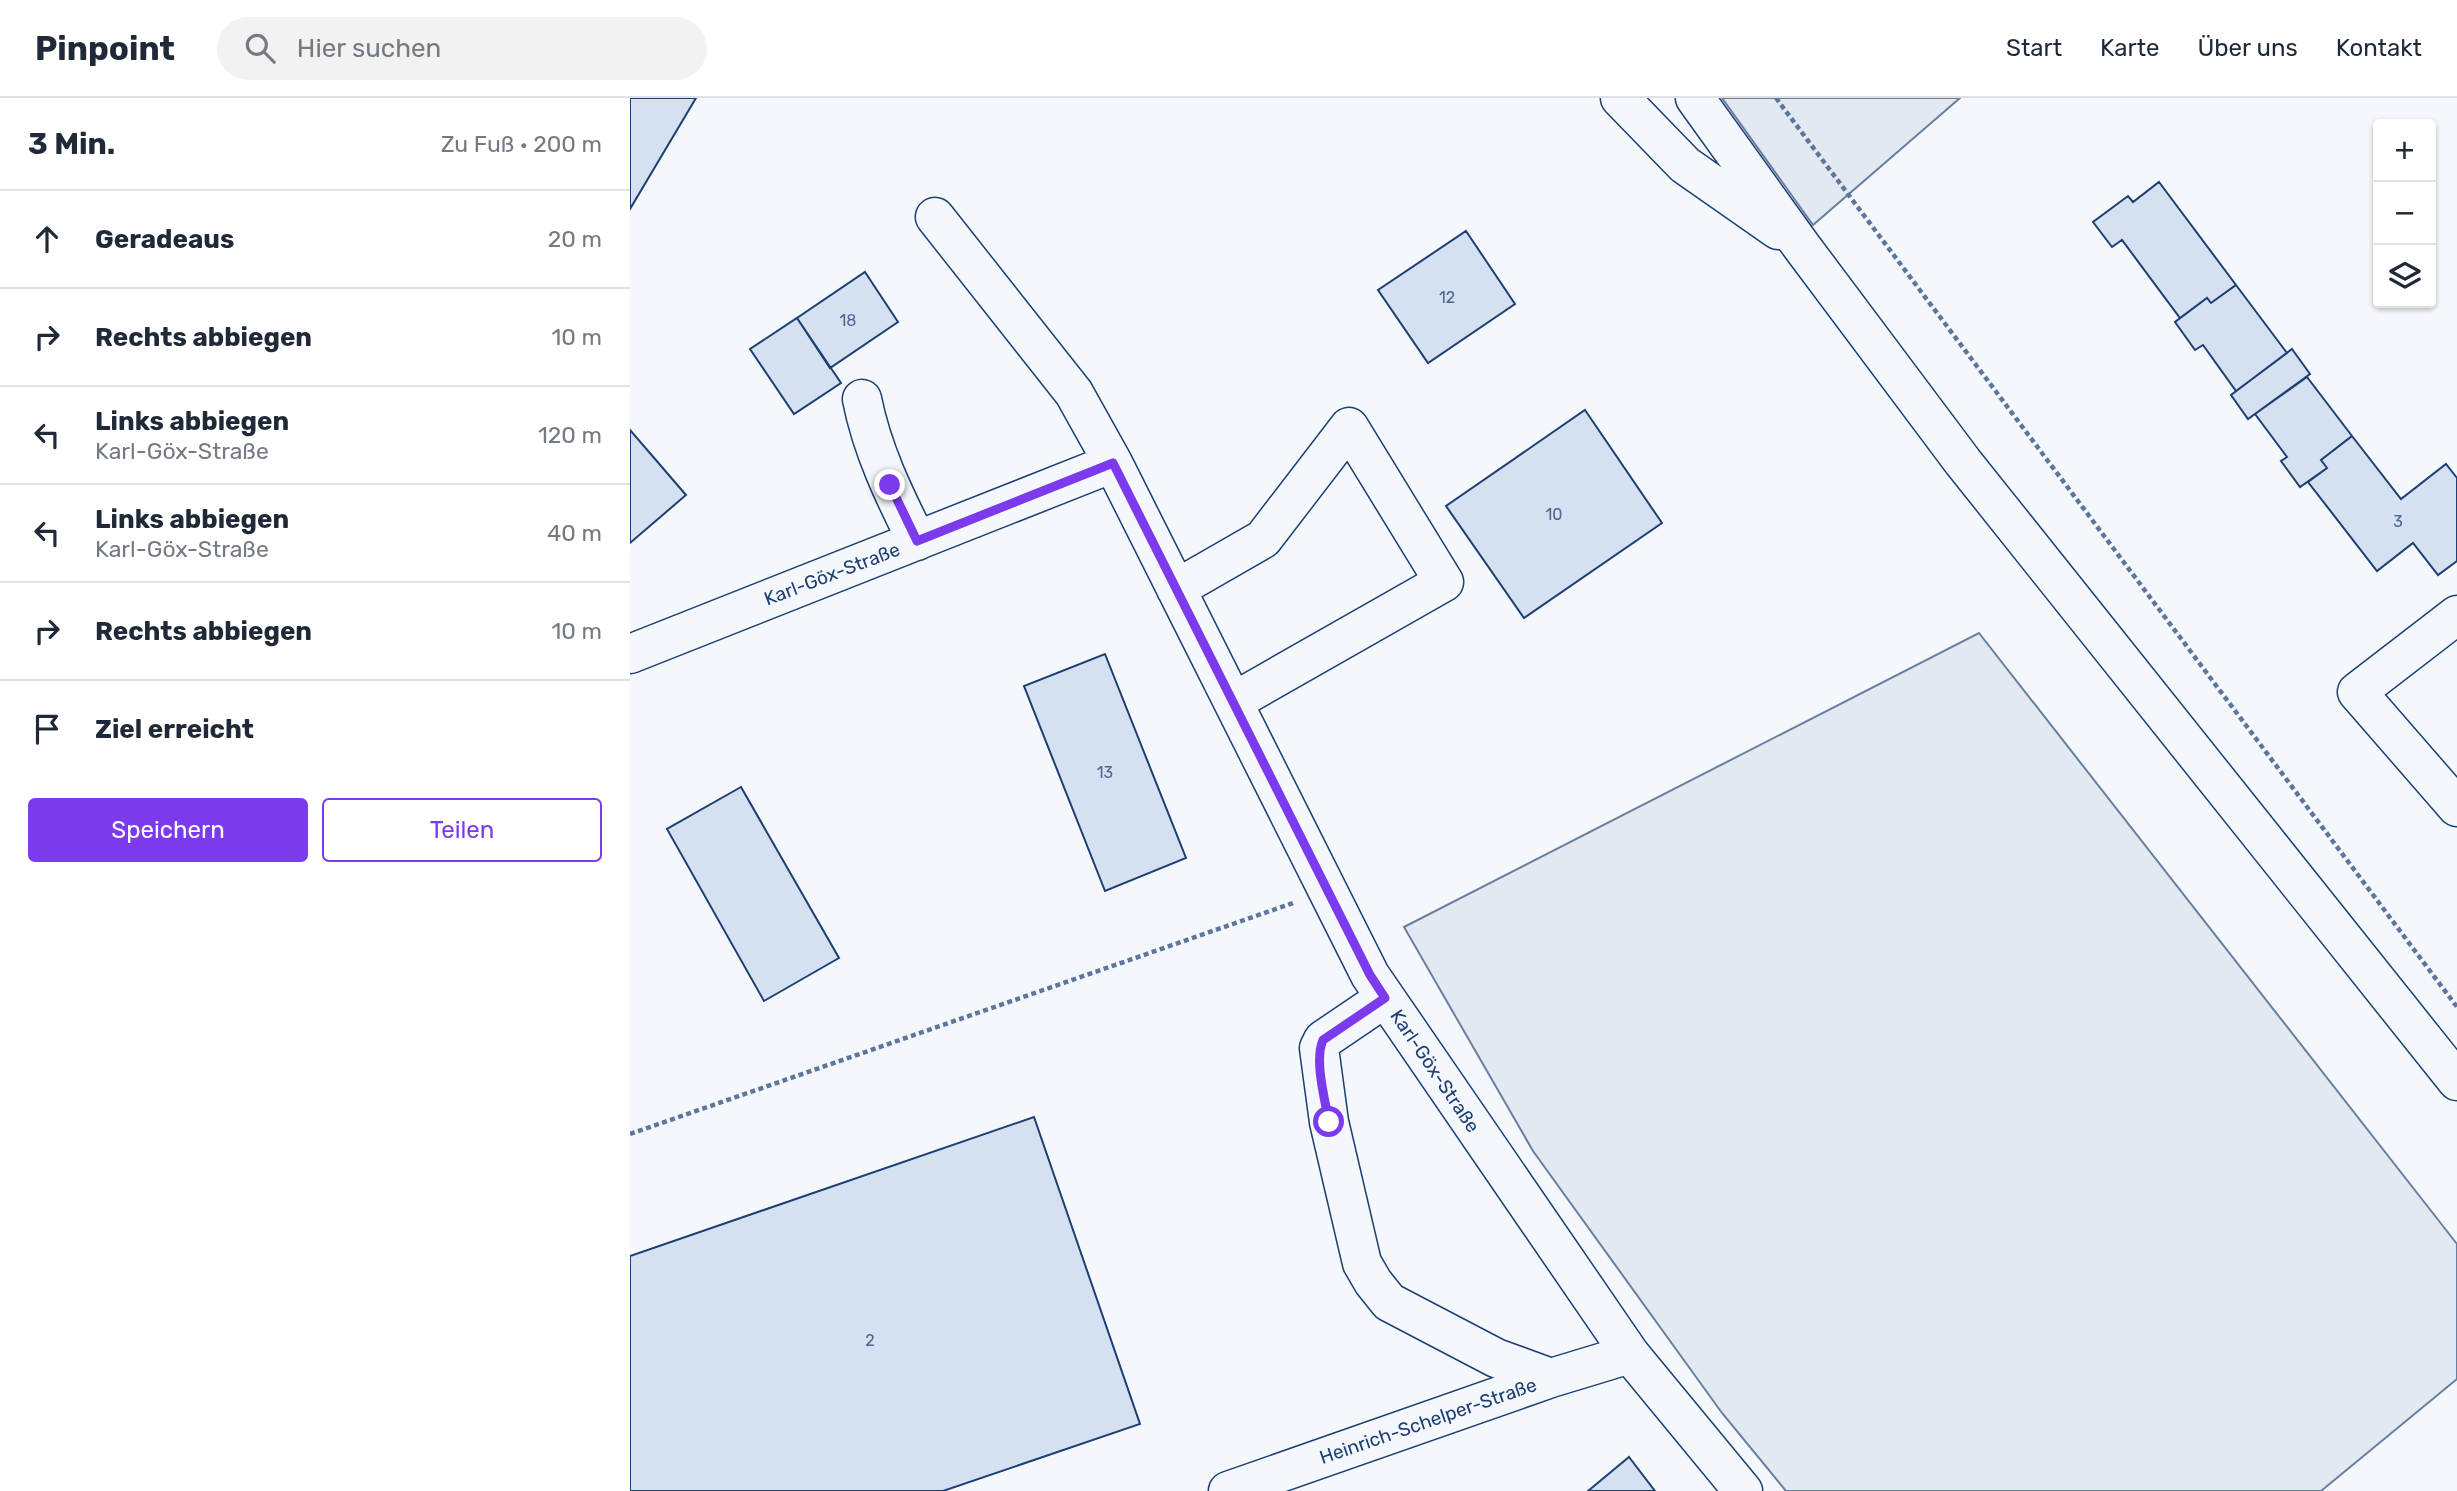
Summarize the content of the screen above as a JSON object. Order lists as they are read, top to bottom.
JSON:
{
  "streets": {
    "street": ["Karl-Göx-Straße", "Heinrich-Schelper-Straße"]
  },
  "crossings": [
    ["Karl-Göx-Straße", "Heinrich-Schelper-Straße"]
  ],
  "house_numbers": [
    "12",
    "18",
    "10",
    "3",
    "13",
    "2"
  ],
  "page": {
    "header": "Pinpoint",
    "search": "Hier suchen",
    "nav": [
      "Start",
      "Karte",
      "Über uns",
      "Kontakt"
    ],
    "heading": ["3 Min.", "Zu Fuß · 200 m"],
    "map_buttons": ["+", "−"],
    "list": [
      ["Geradeaus", "20 m"],
      ["Rechts abbiegen", "10 m"],
      ["Links abbiegen", "Karl-Göx-Straße", "120 m"],
      ["Links abbiegen", "Karl-Göx-Straße", "40 m"],
      ["Rechts abbiegen", "10 m"],
      "Ziel erreicht"
    ],
    "buttons": ["Speichern", "Teilen"]
  }
}
